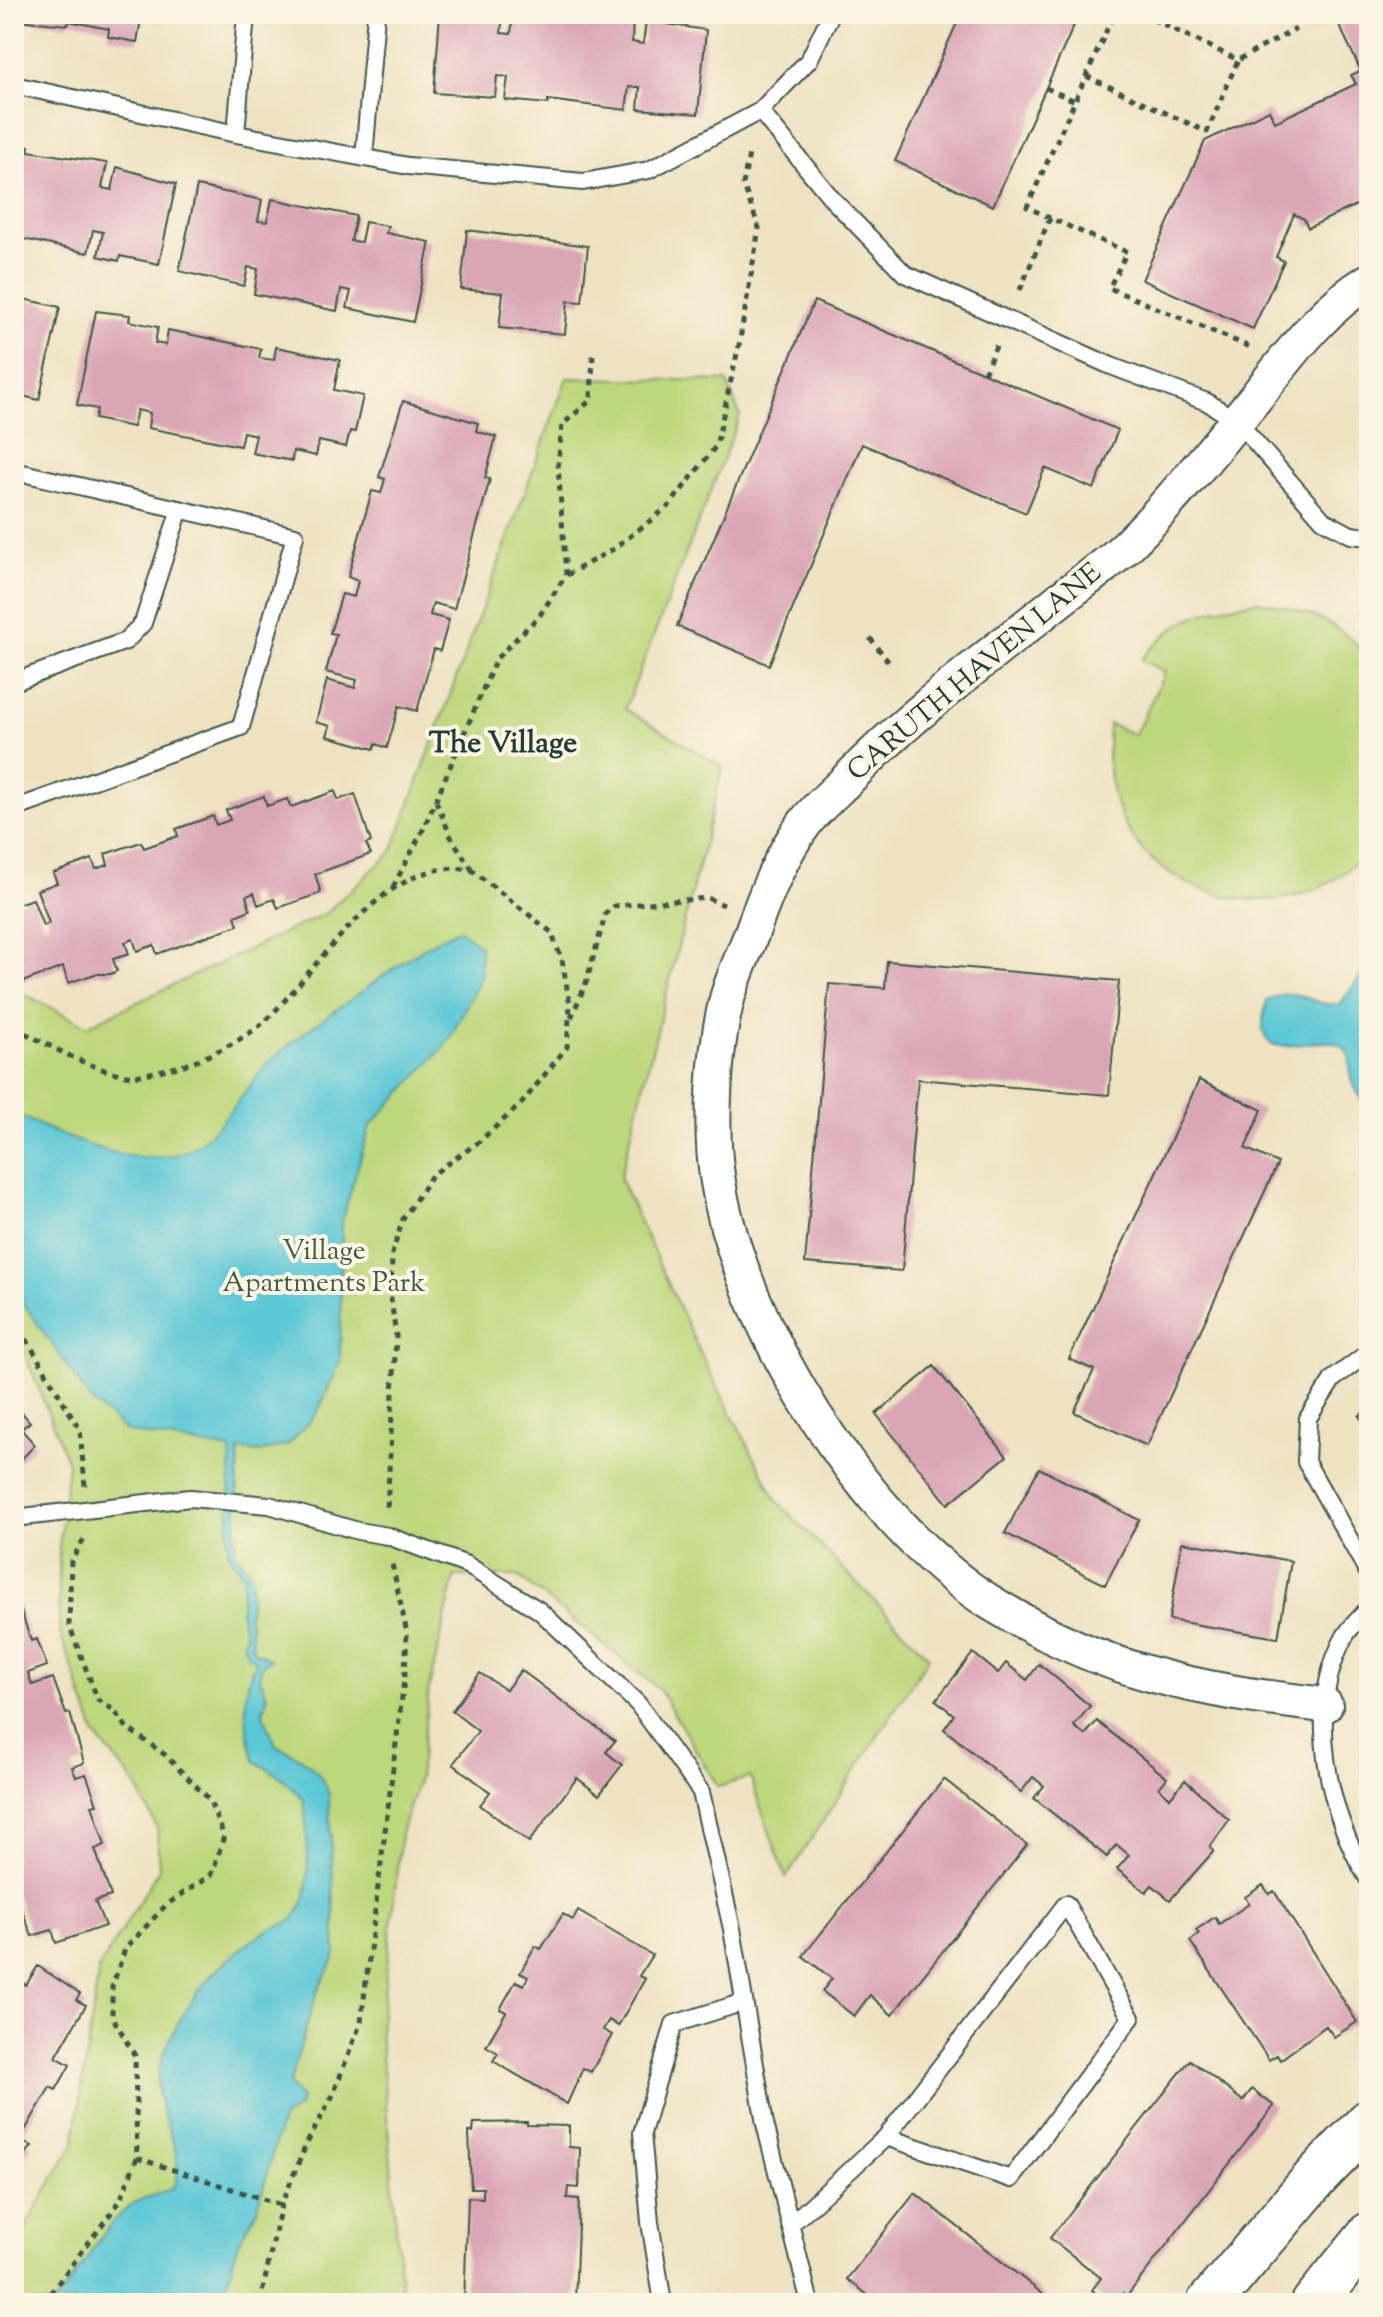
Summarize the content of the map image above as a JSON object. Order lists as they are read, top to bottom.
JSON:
{
  "streets": {
    "street": ["CARUTH HAVEN LANE"]
  },
  "districts": ["The Village"],
  "parks": ["Village Apartments Park"]
}
